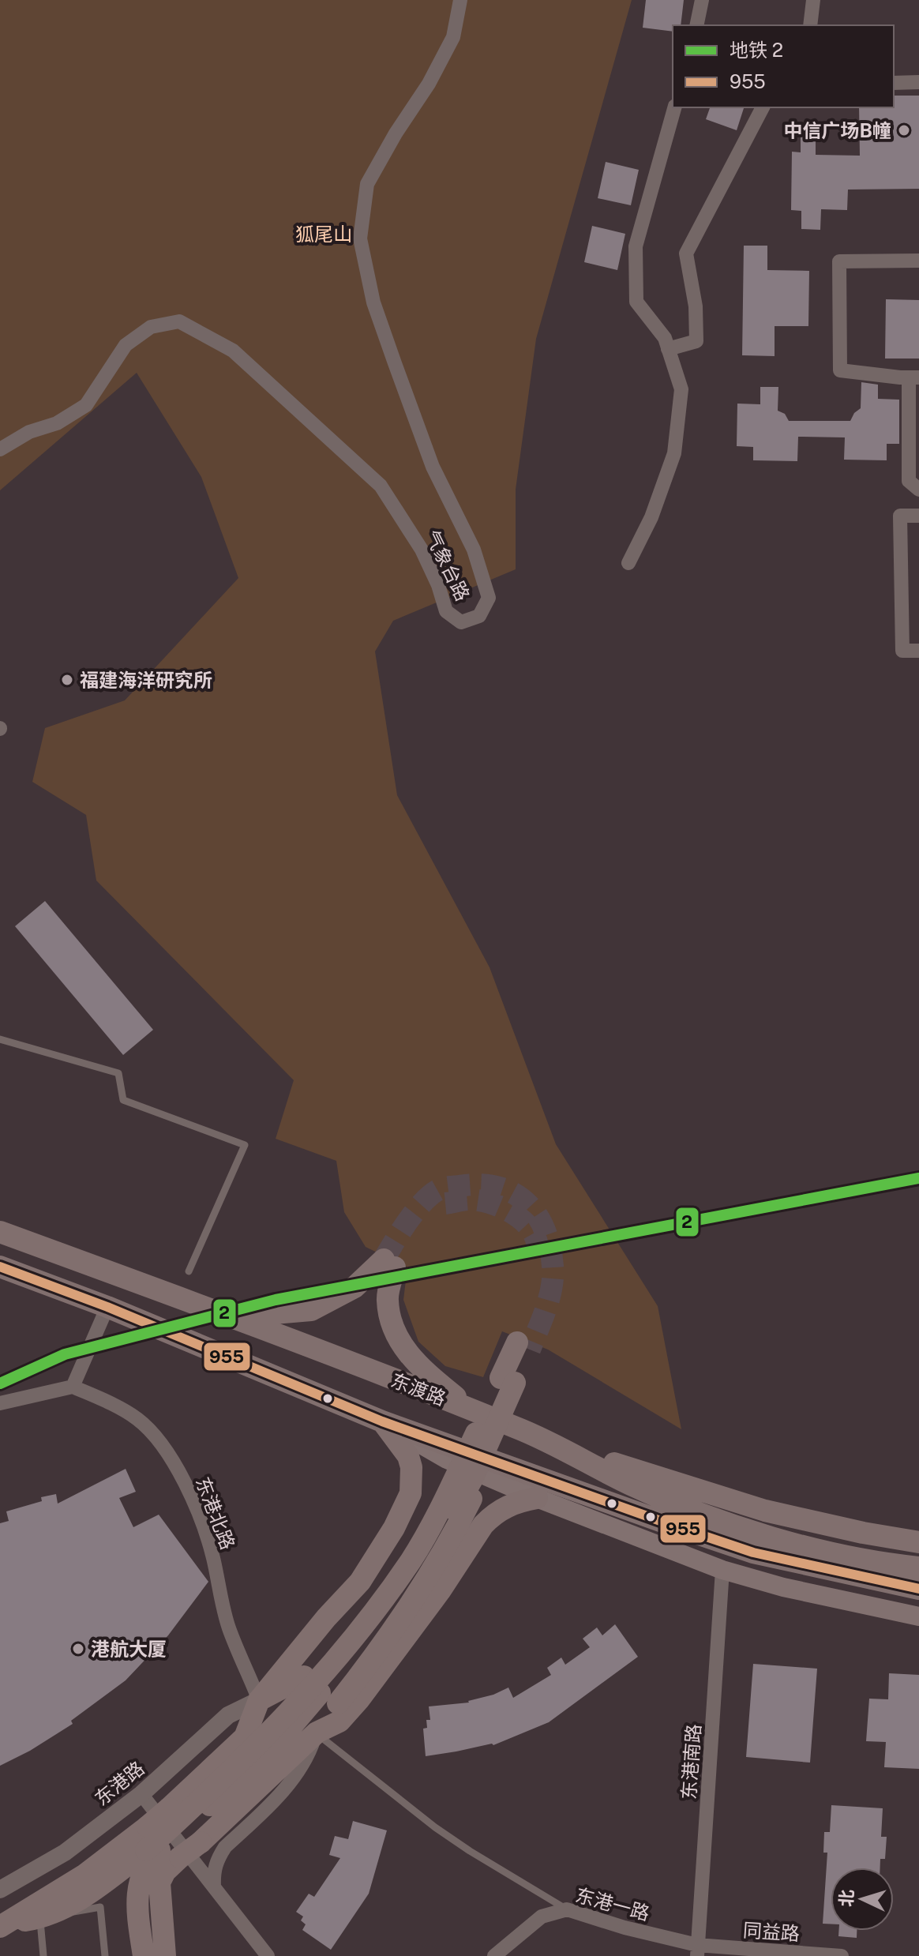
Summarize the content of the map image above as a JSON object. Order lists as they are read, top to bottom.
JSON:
{
  "streets": {
    "main road": ["东渡路"],
    "street": [
      "气象台路",
      "东港北路",
      "东港南路",
      "东港路",
      "东港一路",
      "同益路"
    ]
  },
  "crossings": [
    ["东港北路", "东港路"],
    ["东港南路", "东港一路"],
    ["东港南路", "同益路"],
    ["东港一路", "同益路"]
  ],
  "parks": ["狐尾山"],
  "places": ["中信广场B幢", "福建海洋研究所", "港航大厦"],
  "lines": ["metro line 2", "transit line 955"],
  "legend": ["地铁 2", "955"],
  "north": "left"
}
